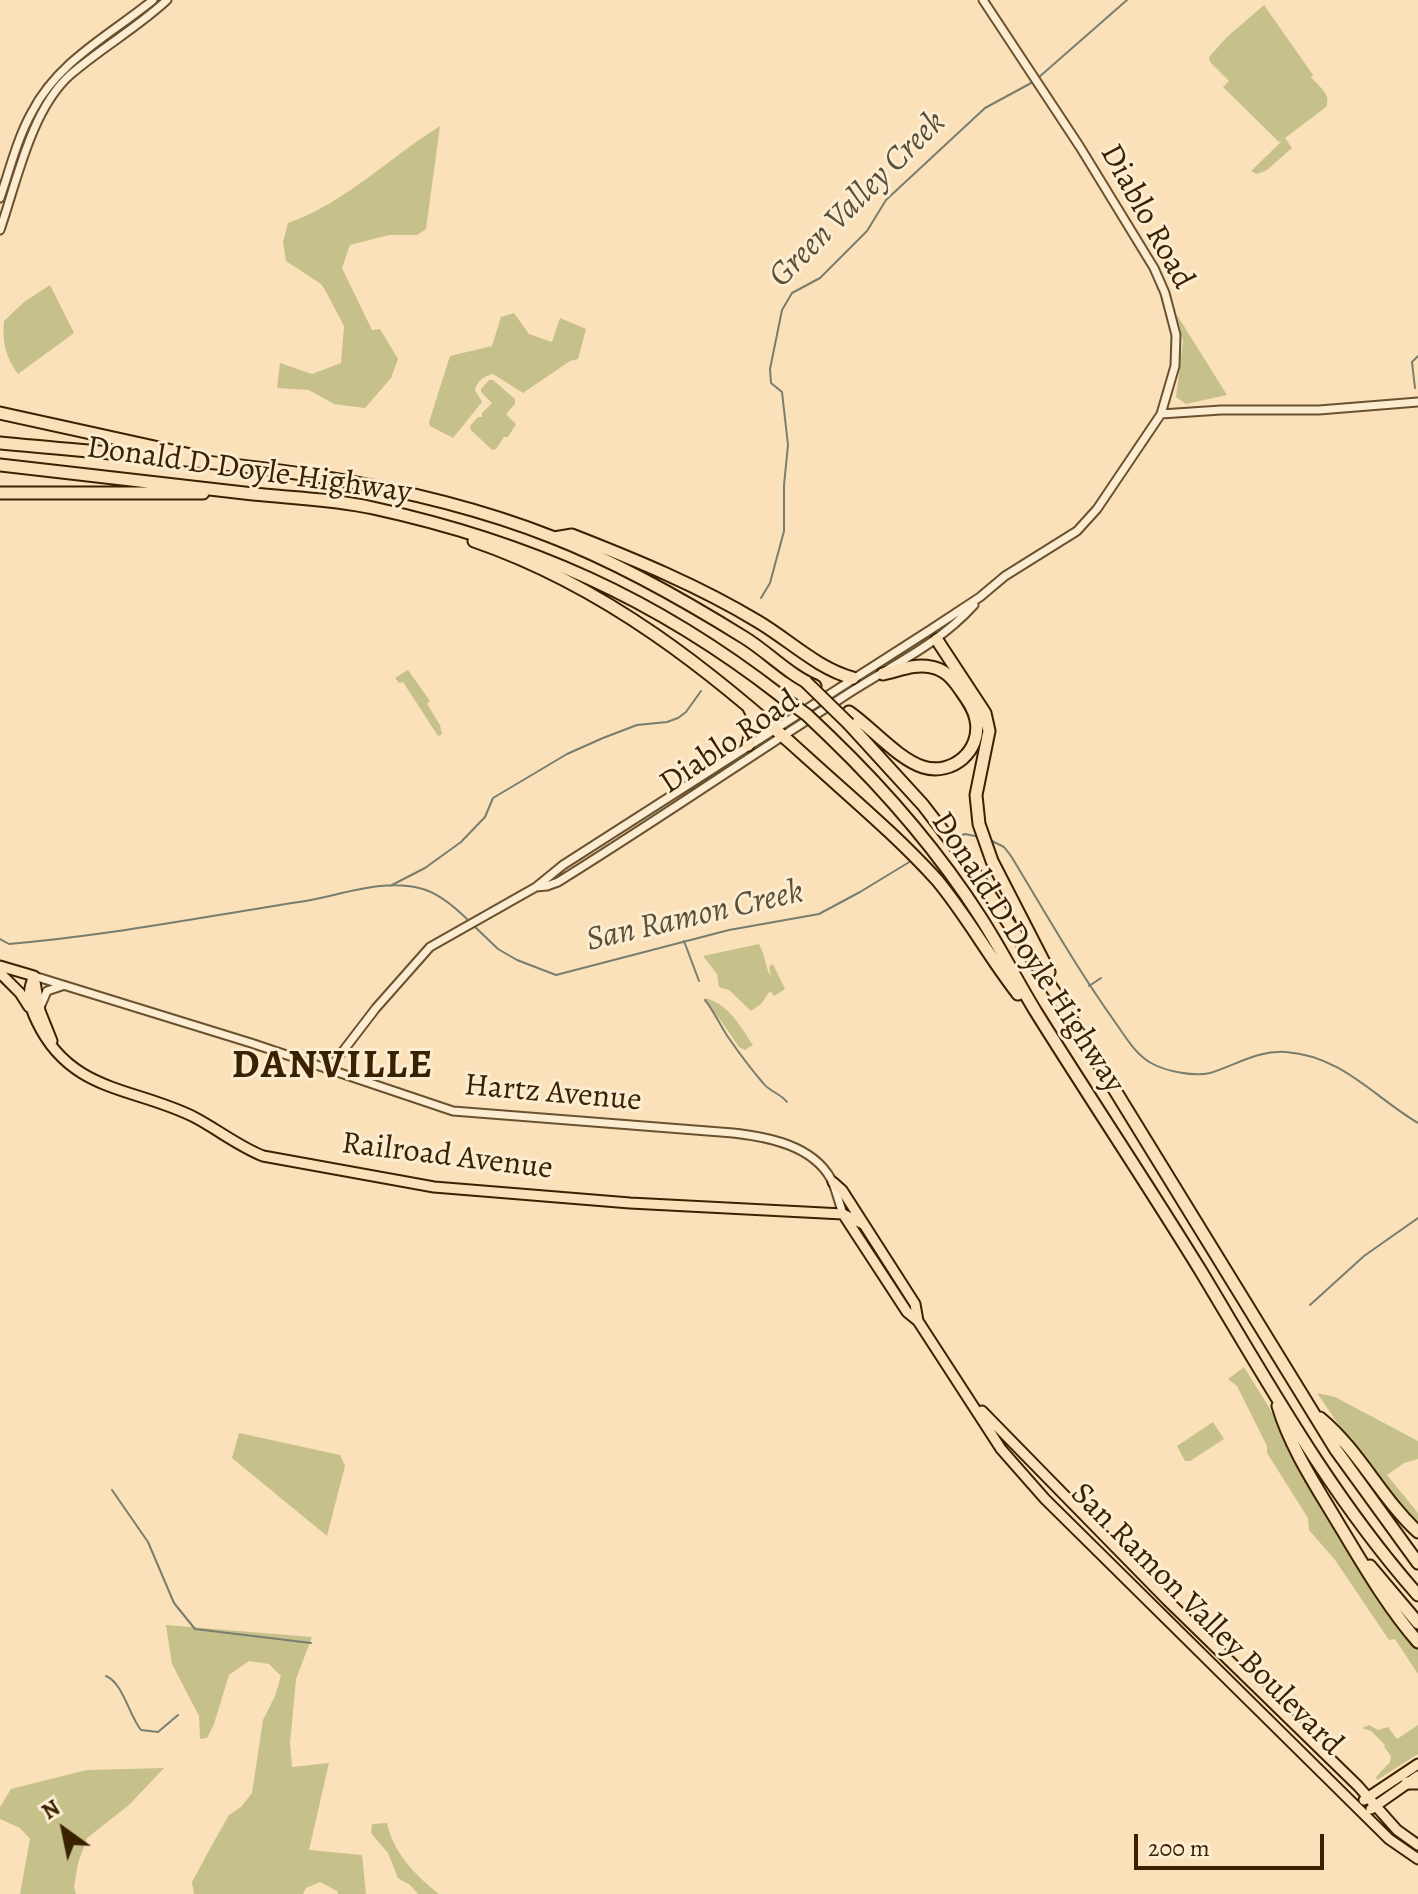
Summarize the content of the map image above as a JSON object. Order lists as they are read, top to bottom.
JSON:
{
  "streets": {
    "highway": ["Donald D Doyle Highway"],
    "main road": ["Railroad Avenue", "San Ramon Valley Boulevard"],
    "street": ["Diablo Road", "Hartz Avenue"]
  },
  "crossings": [
    ["Diablo Road", "Hartz Avenue"],
    ["Hartz Avenue", "San Ramon Valley Boulevard"],
    ["Railroad Avenue", "San Ramon Valley Boulevard"]
  ],
  "districts": ["DANVILLE"],
  "water": ["Green Valley Creek", "San Ramon Creek"],
  "scale_bar": "200 m",
  "north": "top left"
}
